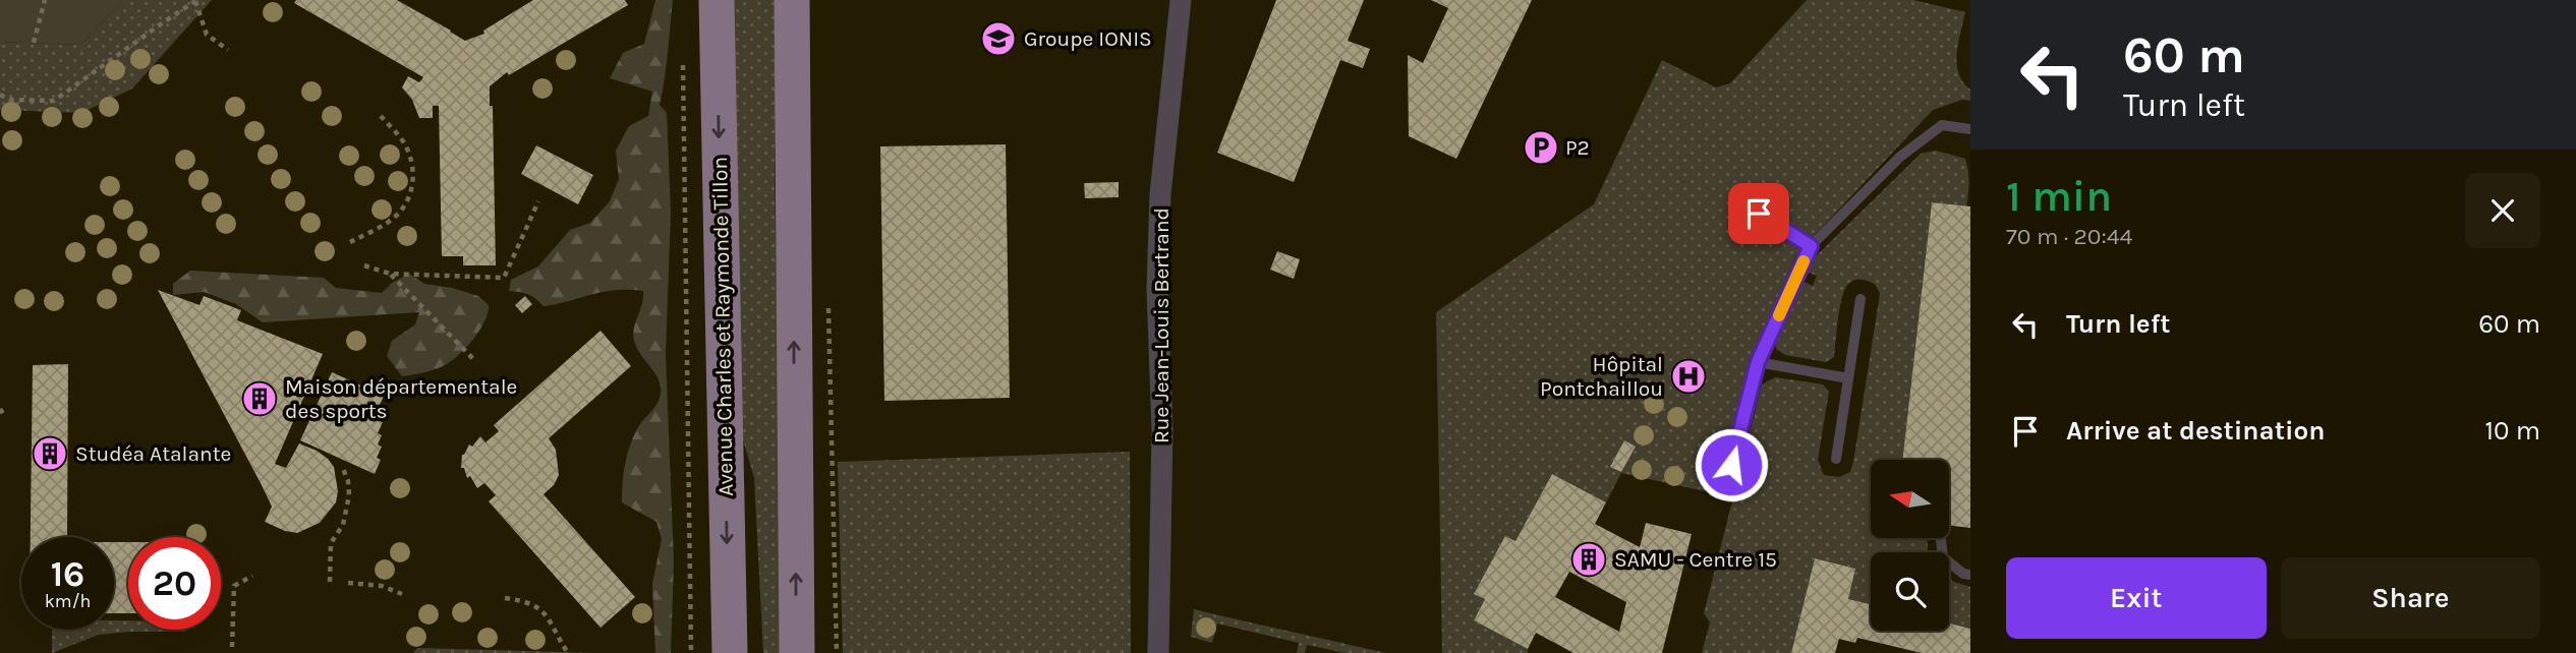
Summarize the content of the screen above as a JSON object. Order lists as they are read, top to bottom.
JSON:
{
  "streets": {
    "main road": ["Avenue Charles et Raymonde Tillon"],
    "street": ["Rue Jean-Louis Bertrand"]
  },
  "places": {
    "school or university": ["Groupe IONIS"],
    "parking": ["P2"],
    "hospital": ["Hôpital Pontchaillou"],
    "building": ["Maison départementale des sports", "Studéa Atalante", "SAMU - Centre 15"]
  },
  "north": "left",
  "page": {
    "turn": ["60 m", "Turn left"],
    "heading": ["1 min", "70 m · 20:44"],
    "list": [
      {
        "name": "Turn left",
        "value": "60 m"
      },
      {
        "name": "Arrive at destination",
        "value": "10 m"
      }
    ],
    "speed": "16 km/h",
    "limit": "20",
    "buttons": ["Exit", "Share"]
  }
}
